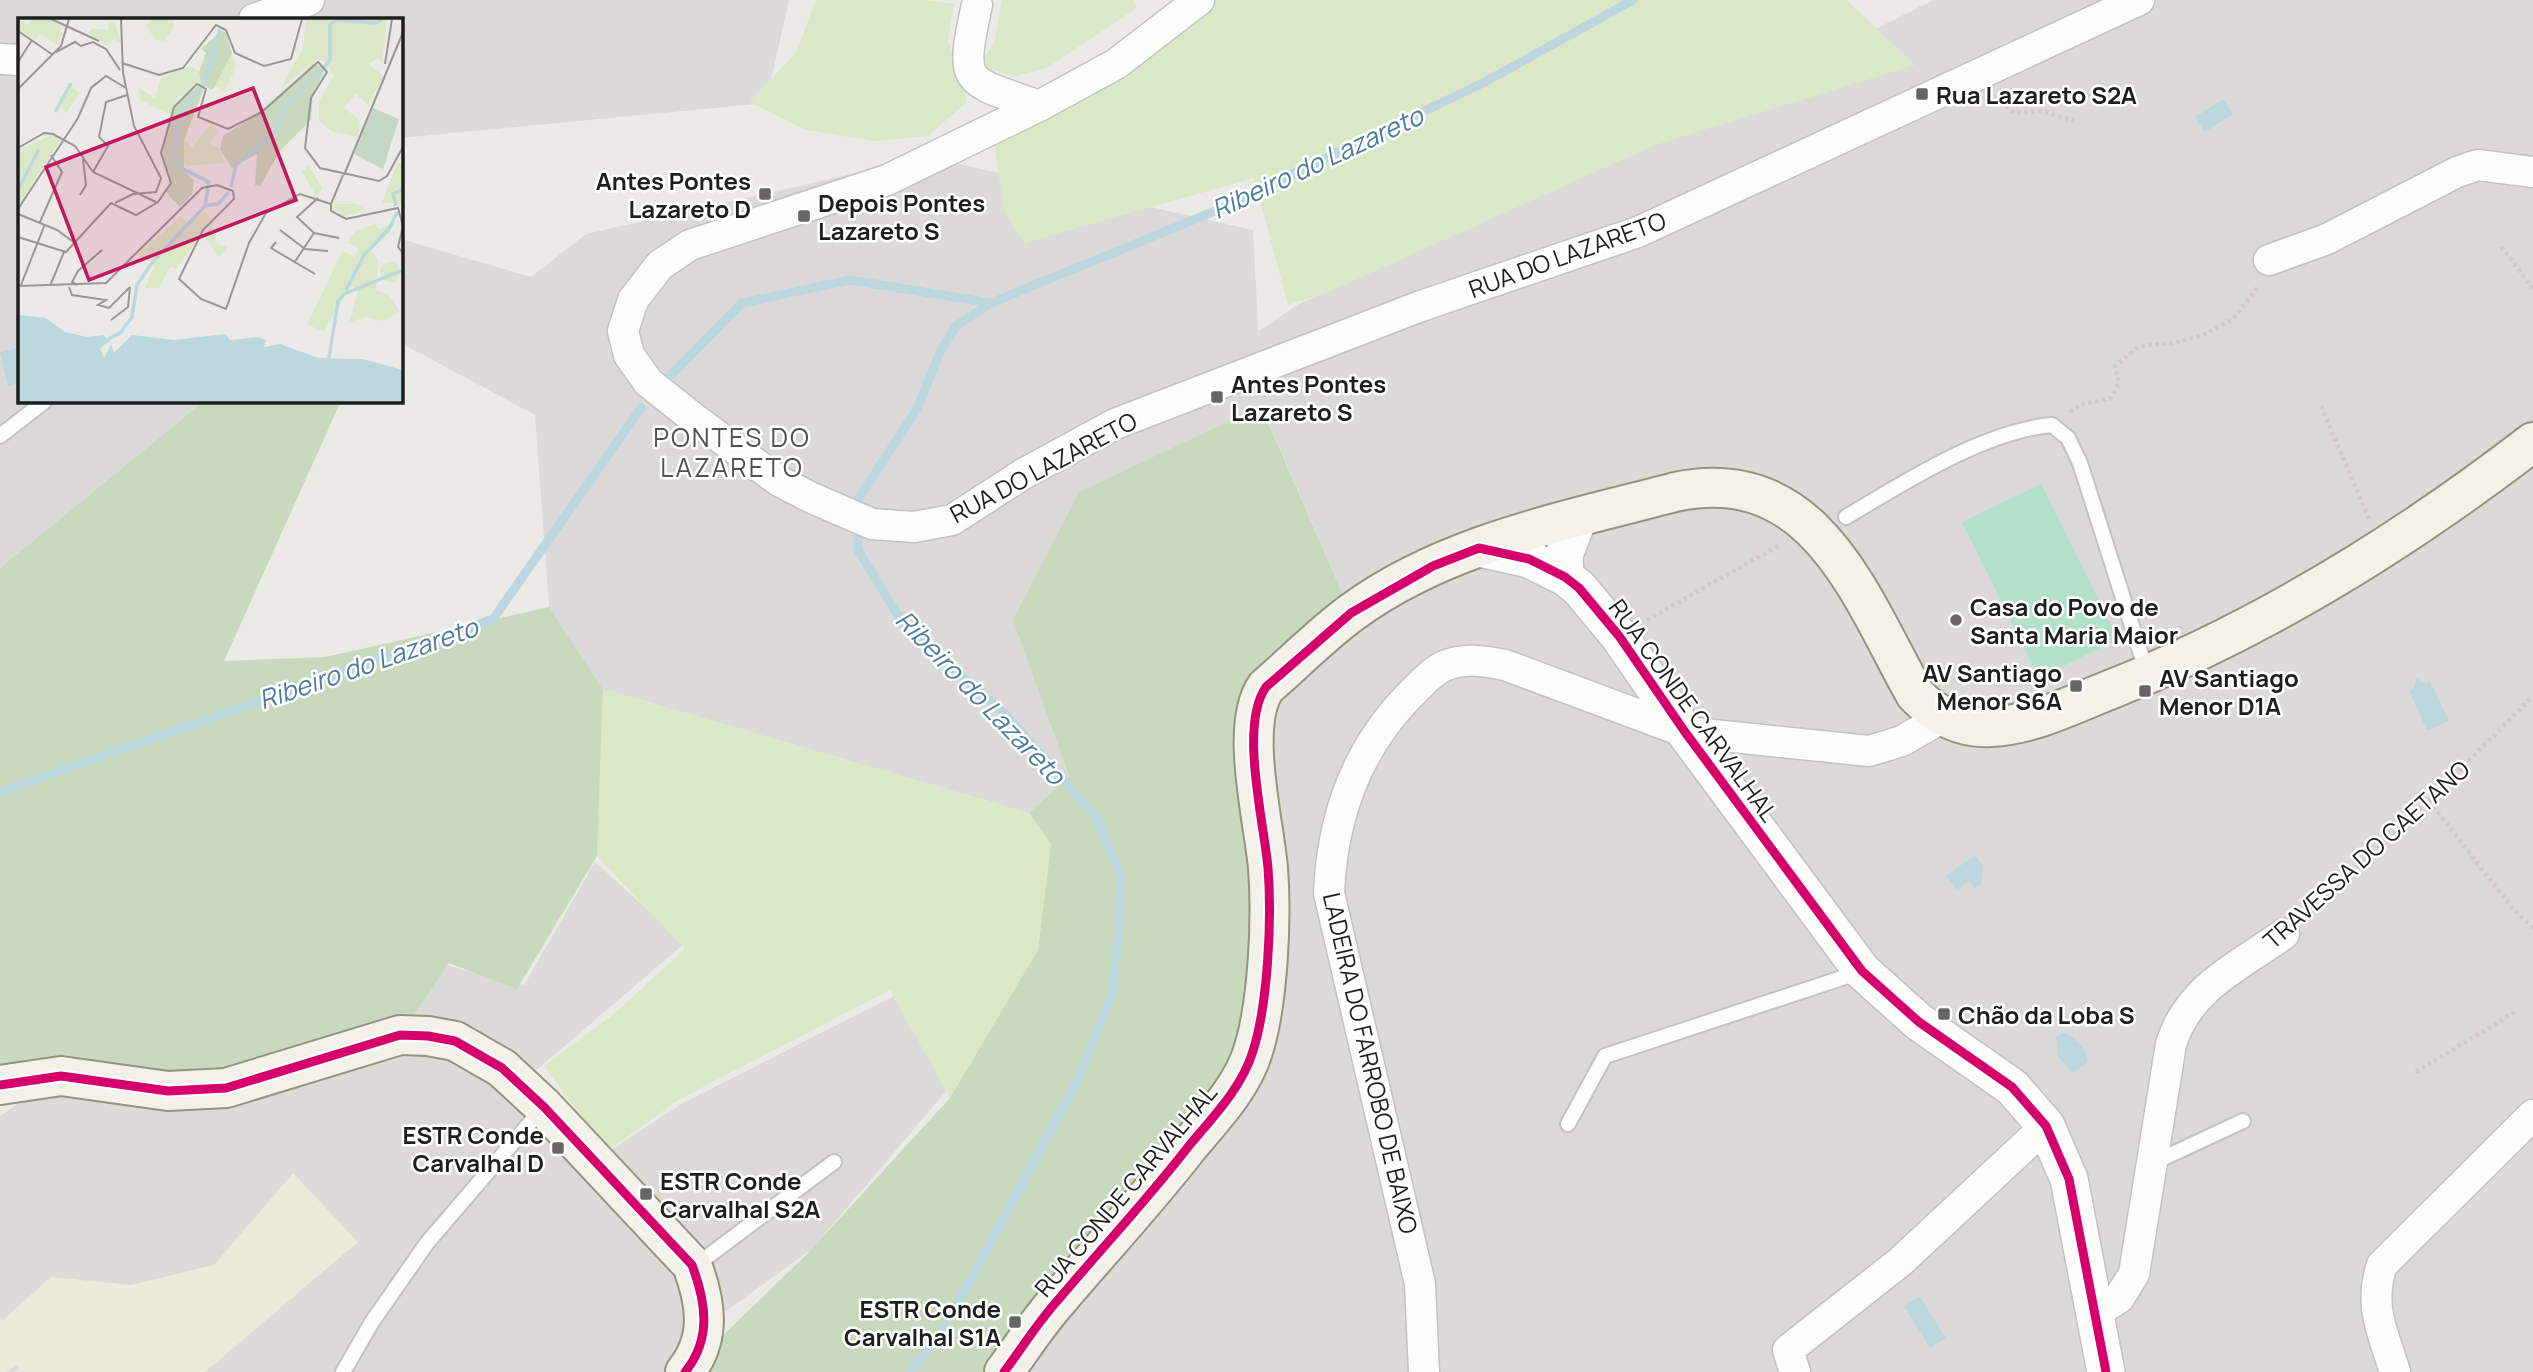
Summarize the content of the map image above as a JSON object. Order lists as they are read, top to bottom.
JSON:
{
  "streets": {
    "main road": ["RUA CONDE CARVALHAL"],
    "street": ["RUA DO LAZARETO", "TRAVESSA DO CAETANO", "LADEIRA DO FARROBO DE BAIXO"]
  },
  "crossings": [
    ["RUA CONDE CARVALHAL", "TRAVESSA DO CAETANO"],
    ["RUA CONDE CARVALHAL", "LADEIRA DO FARROBO DE BAIXO"]
  ],
  "districts": ["PONTES DO LAZARETO"],
  "water": ["Ribeiro do Lazareto"],
  "places": {
    "transit": [
      "Rua Lazareto S2A",
      "Antes Pontes Lazareto D",
      "Depois Pontes Lazareto S",
      "Antes Pontes Lazareto S",
      "AV Santiago Menor S6A",
      "AV Santiago Menor D1A",
      "Chão da Loba S",
      "ESTR Conde Carvalhal D",
      "ESTR Conde Carvalhal S2A",
      "ESTR Conde Carvalhal S1A"
    ],
    "other": ["Casa do Povo de Santa Maria Maior"]
  }
}
